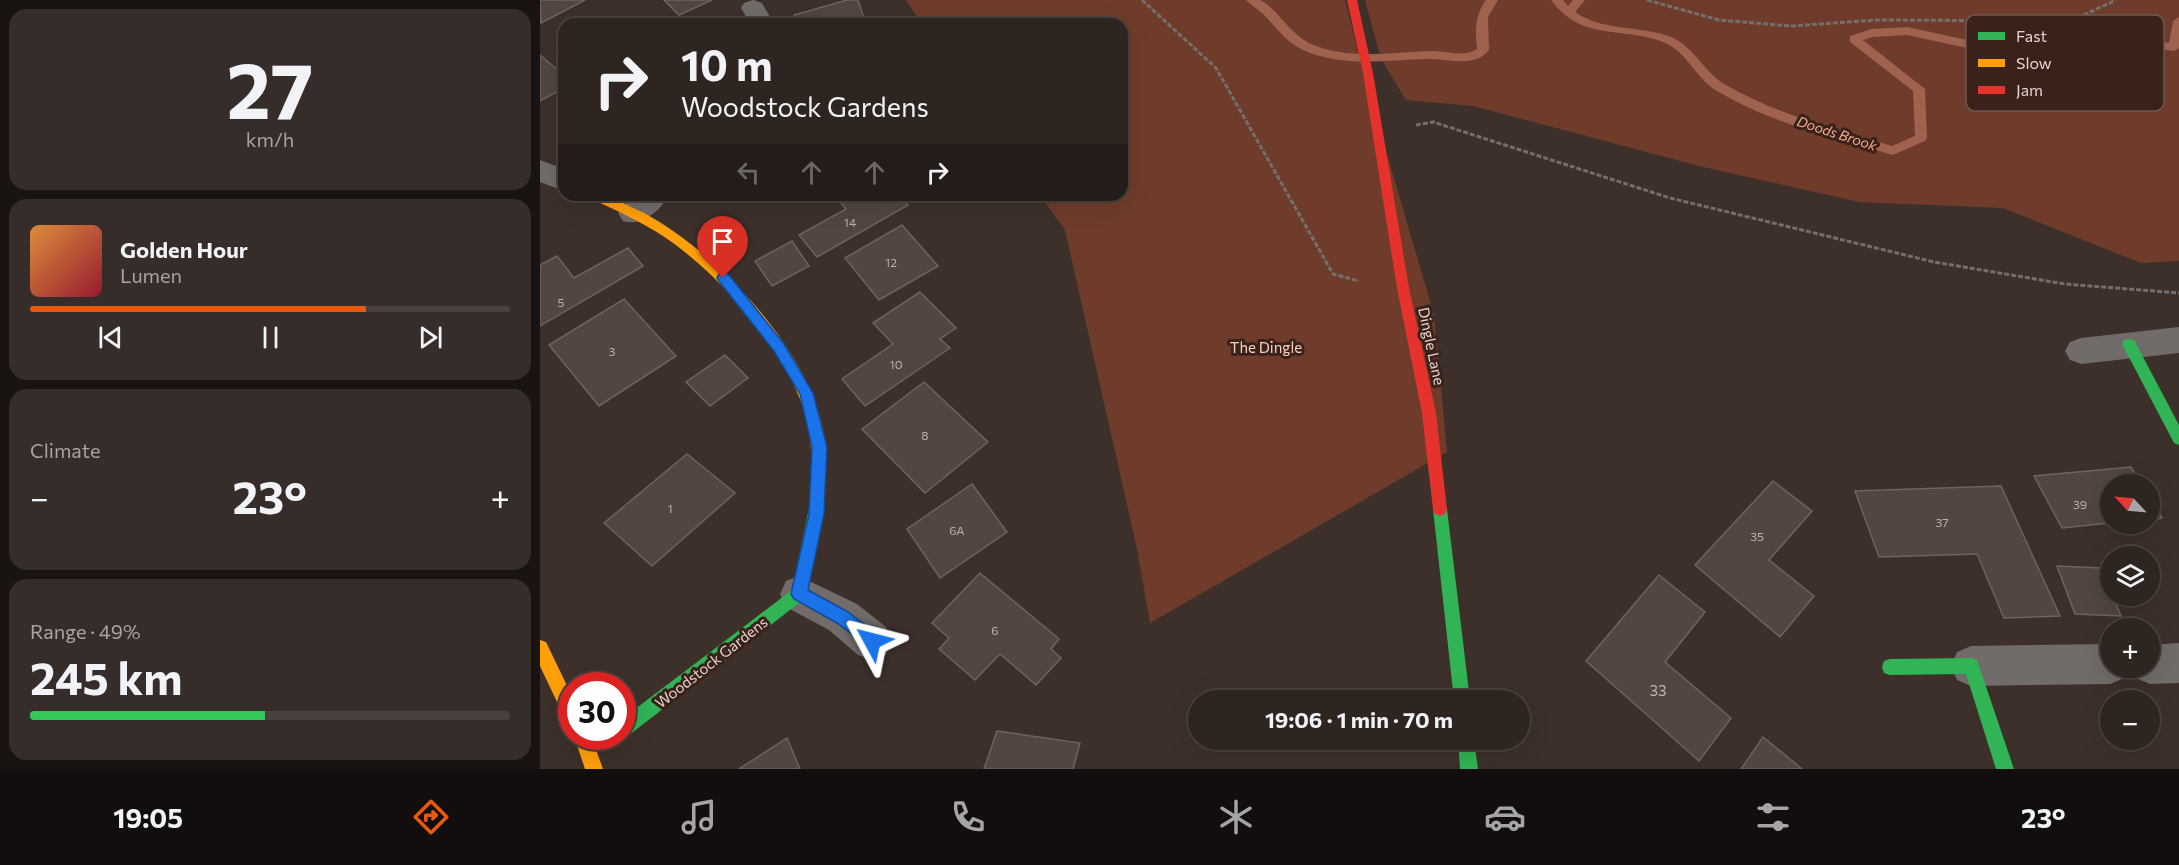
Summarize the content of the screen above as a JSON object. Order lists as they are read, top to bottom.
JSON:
{
  "streets": {
    "street": ["Dingle Lane", "Woodstock Gardens"]
  },
  "water": ["Doods Brook"],
  "parks": ["The Dingle"],
  "house_numbers": [
    "14",
    "12",
    "5",
    "3",
    "10",
    "8",
    "39",
    "1",
    "37",
    "6A",
    "35",
    "6",
    "33"
  ],
  "legend": ["Fast", "Slow", "Jam"],
  "north": "top left",
  "page": {
    "tile": [
      ["27", "km/h"],
      "Climate",
      ["Range · 49%", "245 km"]
    ],
    "turn": ["10 m", "Woodstock Gardens"],
    "song": ["Golden Hour", "Lumen"],
    "heat": ["−", "23°", "+"],
    "map_buttons": ["+", "−"],
    "limit": "30",
    "trip": "19:06 · 1 min · 70 m",
    "tabs": ["19:05", "23°"]
  }
}
